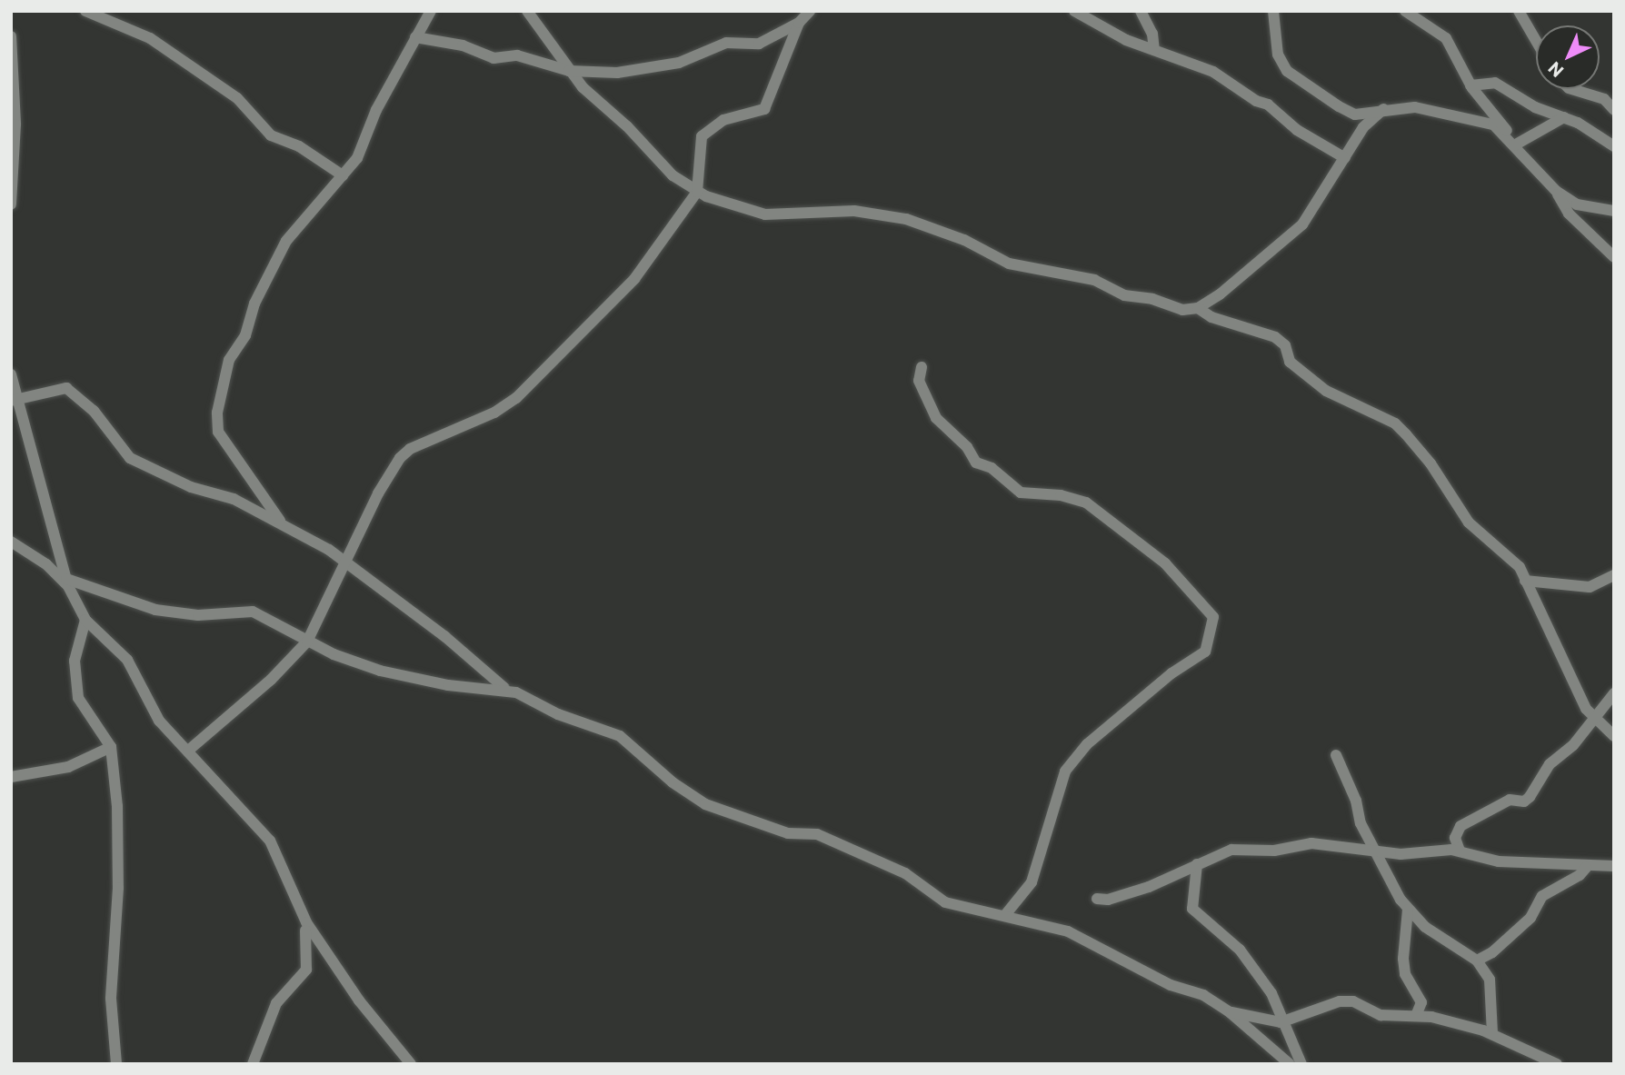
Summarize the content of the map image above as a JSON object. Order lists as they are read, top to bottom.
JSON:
{
  "north": "bottom left"
}
